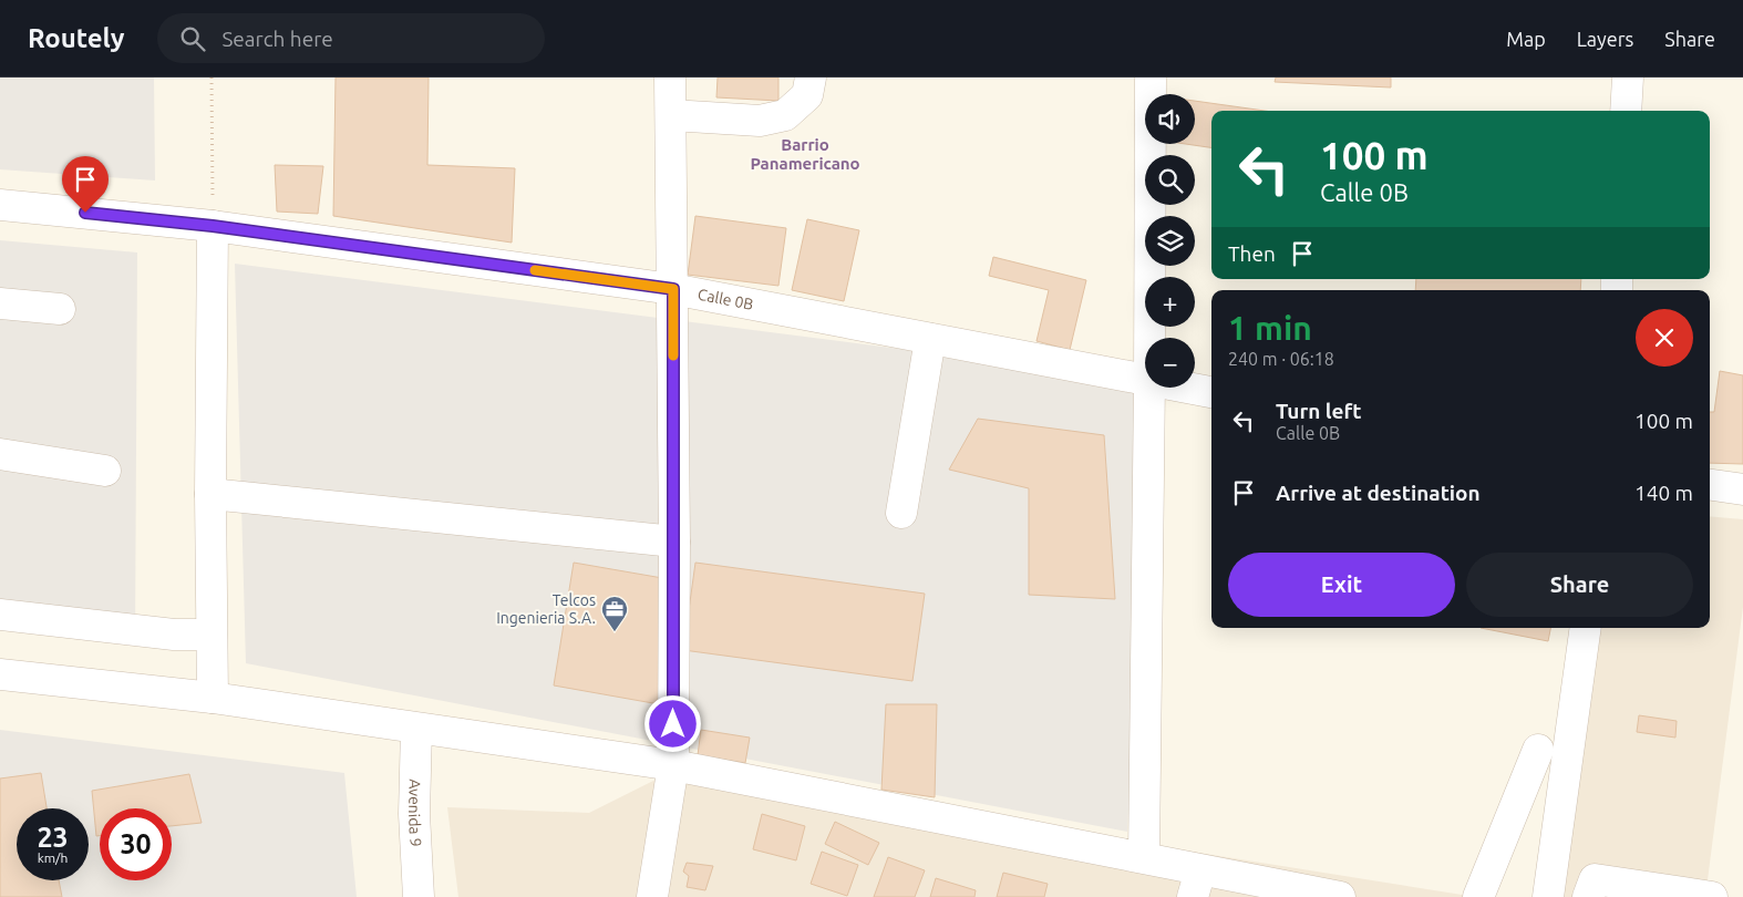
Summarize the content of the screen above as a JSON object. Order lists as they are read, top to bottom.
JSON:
{
  "streets": {
    "street": ["Calle 0B", "Avenida 9"]
  },
  "districts": ["Barrio Panamericano"],
  "places": {
    "office": ["Telcos Ingenieria S.A."]
  },
  "page": {
    "header": "Routely",
    "search": "Search here",
    "nav": ["Map", "Layers", "Share"],
    "map_buttons": ["+", "−"],
    "turn": ["100 m", "Calle 0B"],
    "then": "Then",
    "heading": ["1 min", "240 m · 06:18"],
    "list": [
      {
        "name": "Turn left",
        "note": "Calle 0B",
        "value": "100 m"
      },
      {
        "name": "Arrive at destination",
        "value": "140 m"
      }
    ],
    "buttons": ["Exit", "Share"],
    "speed": "23 km/h",
    "limit": "30"
  }
}
